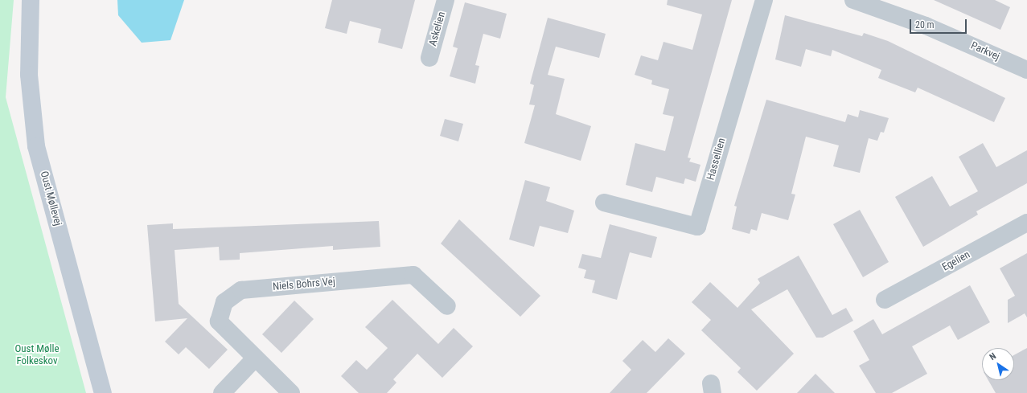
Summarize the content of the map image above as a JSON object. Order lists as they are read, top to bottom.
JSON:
{
  "streets": {
    "street": [
      "Askelien",
      "Parkvej",
      "Hassellien",
      "Oust Møllevej",
      "Egelien",
      "Niels Bohrs Vej"
    ]
  },
  "parks": ["Oust Mølle Folkeskov"],
  "scale_bar": "20 m",
  "north": "top left"
}
